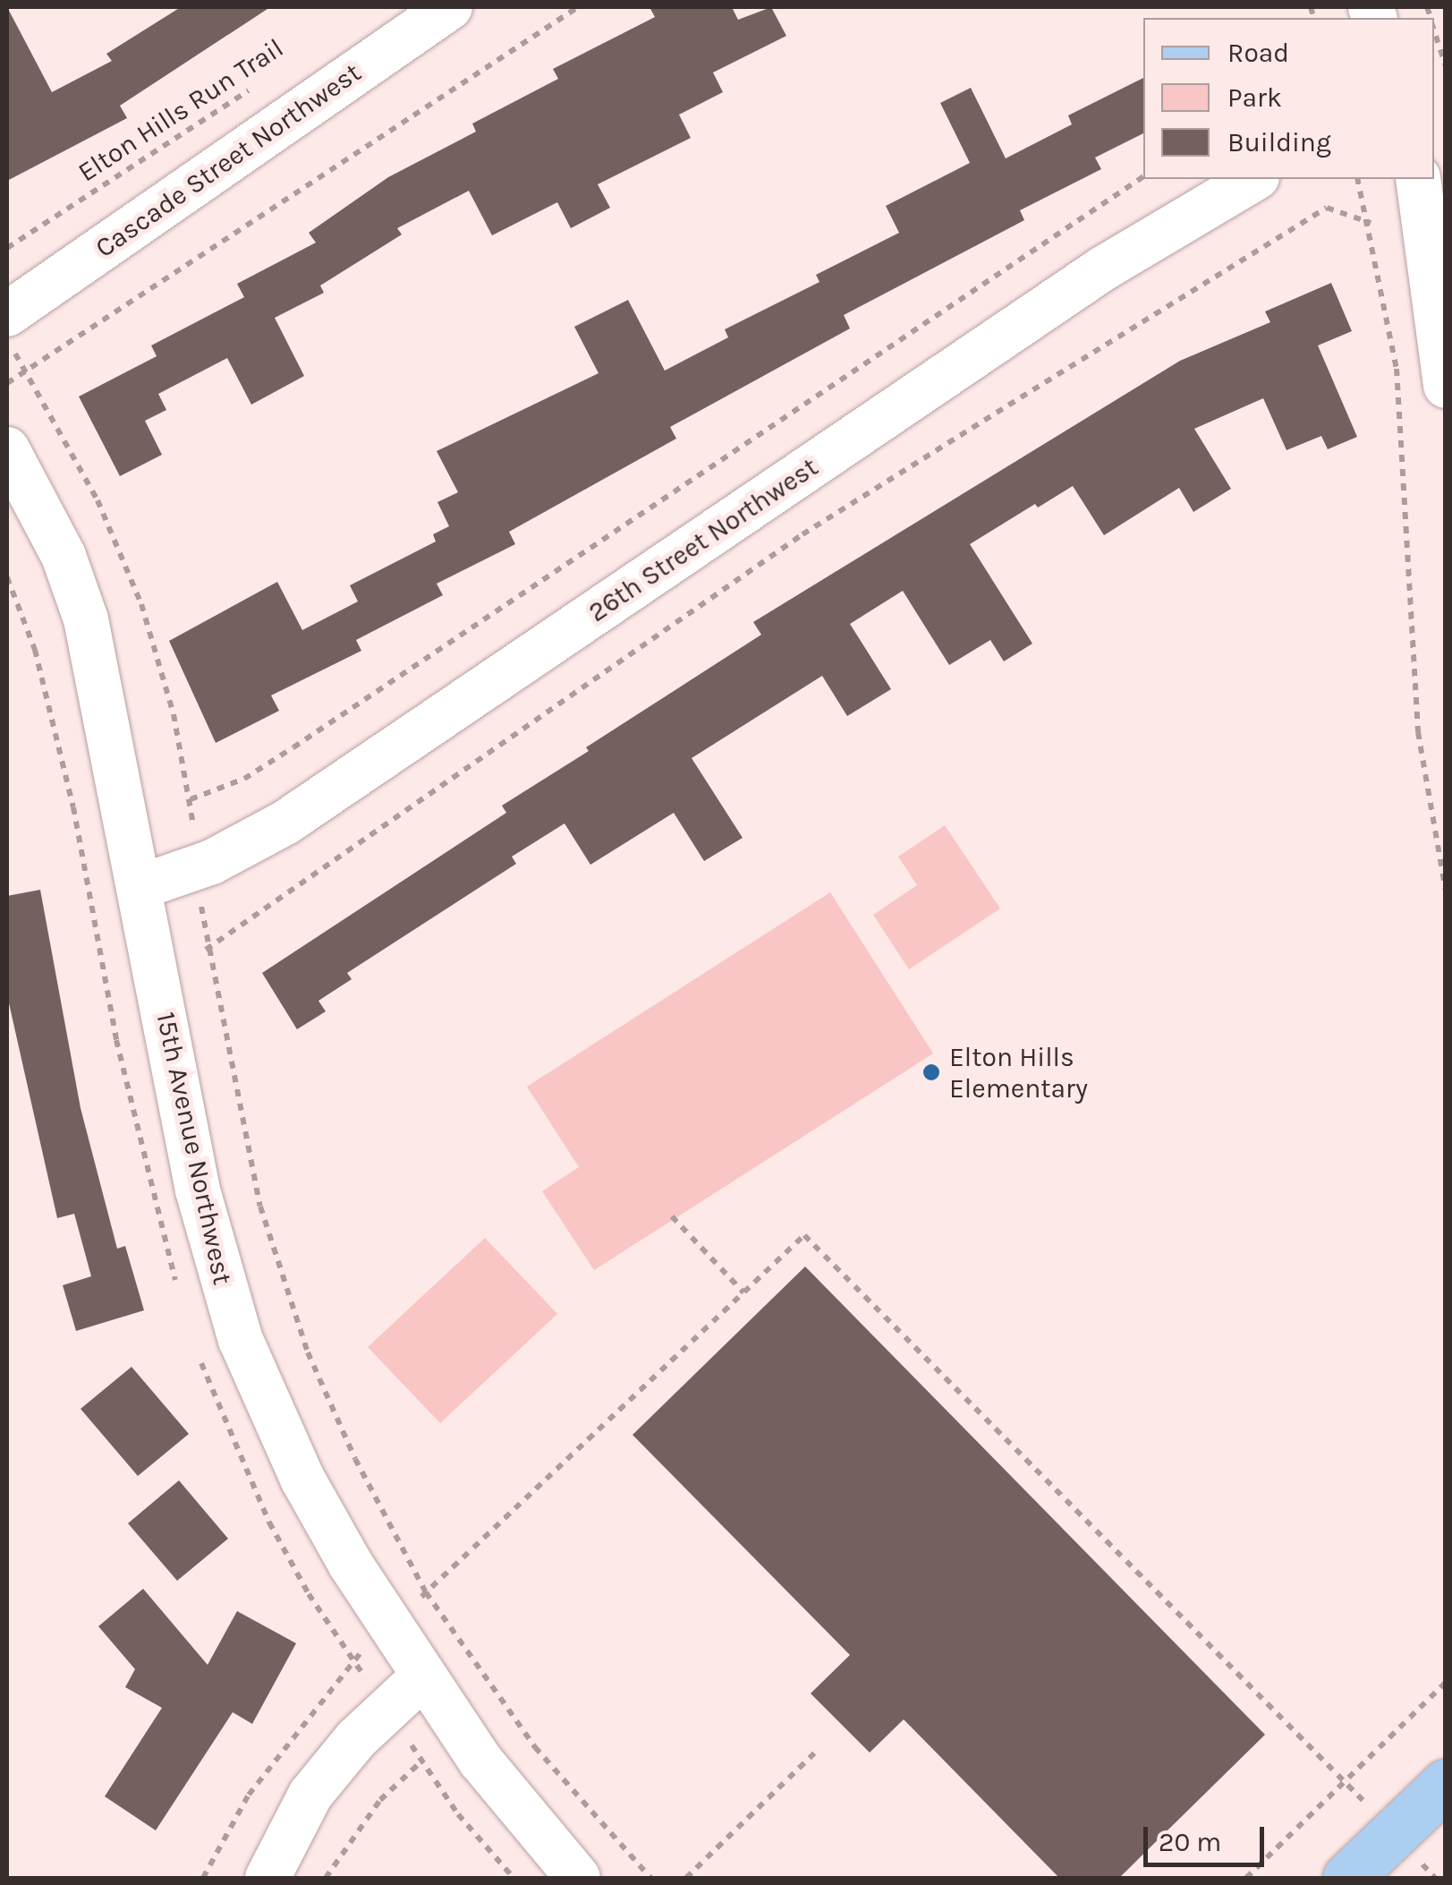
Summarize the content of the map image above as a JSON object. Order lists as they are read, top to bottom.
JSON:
{
  "streets": {
    "street": ["Cascade Street Northwest", "26th Street Northwest", "15th Avenue Northwest"],
    "path": ["Elton Hills Run Trail"]
  },
  "crossings": [
    ["26th Street Northwest", "15th Avenue Northwest"]
  ],
  "places": ["Elton Hills Elementary"],
  "legend": ["Road", "Park", "Building"],
  "scale_bar": "20 m"
}
